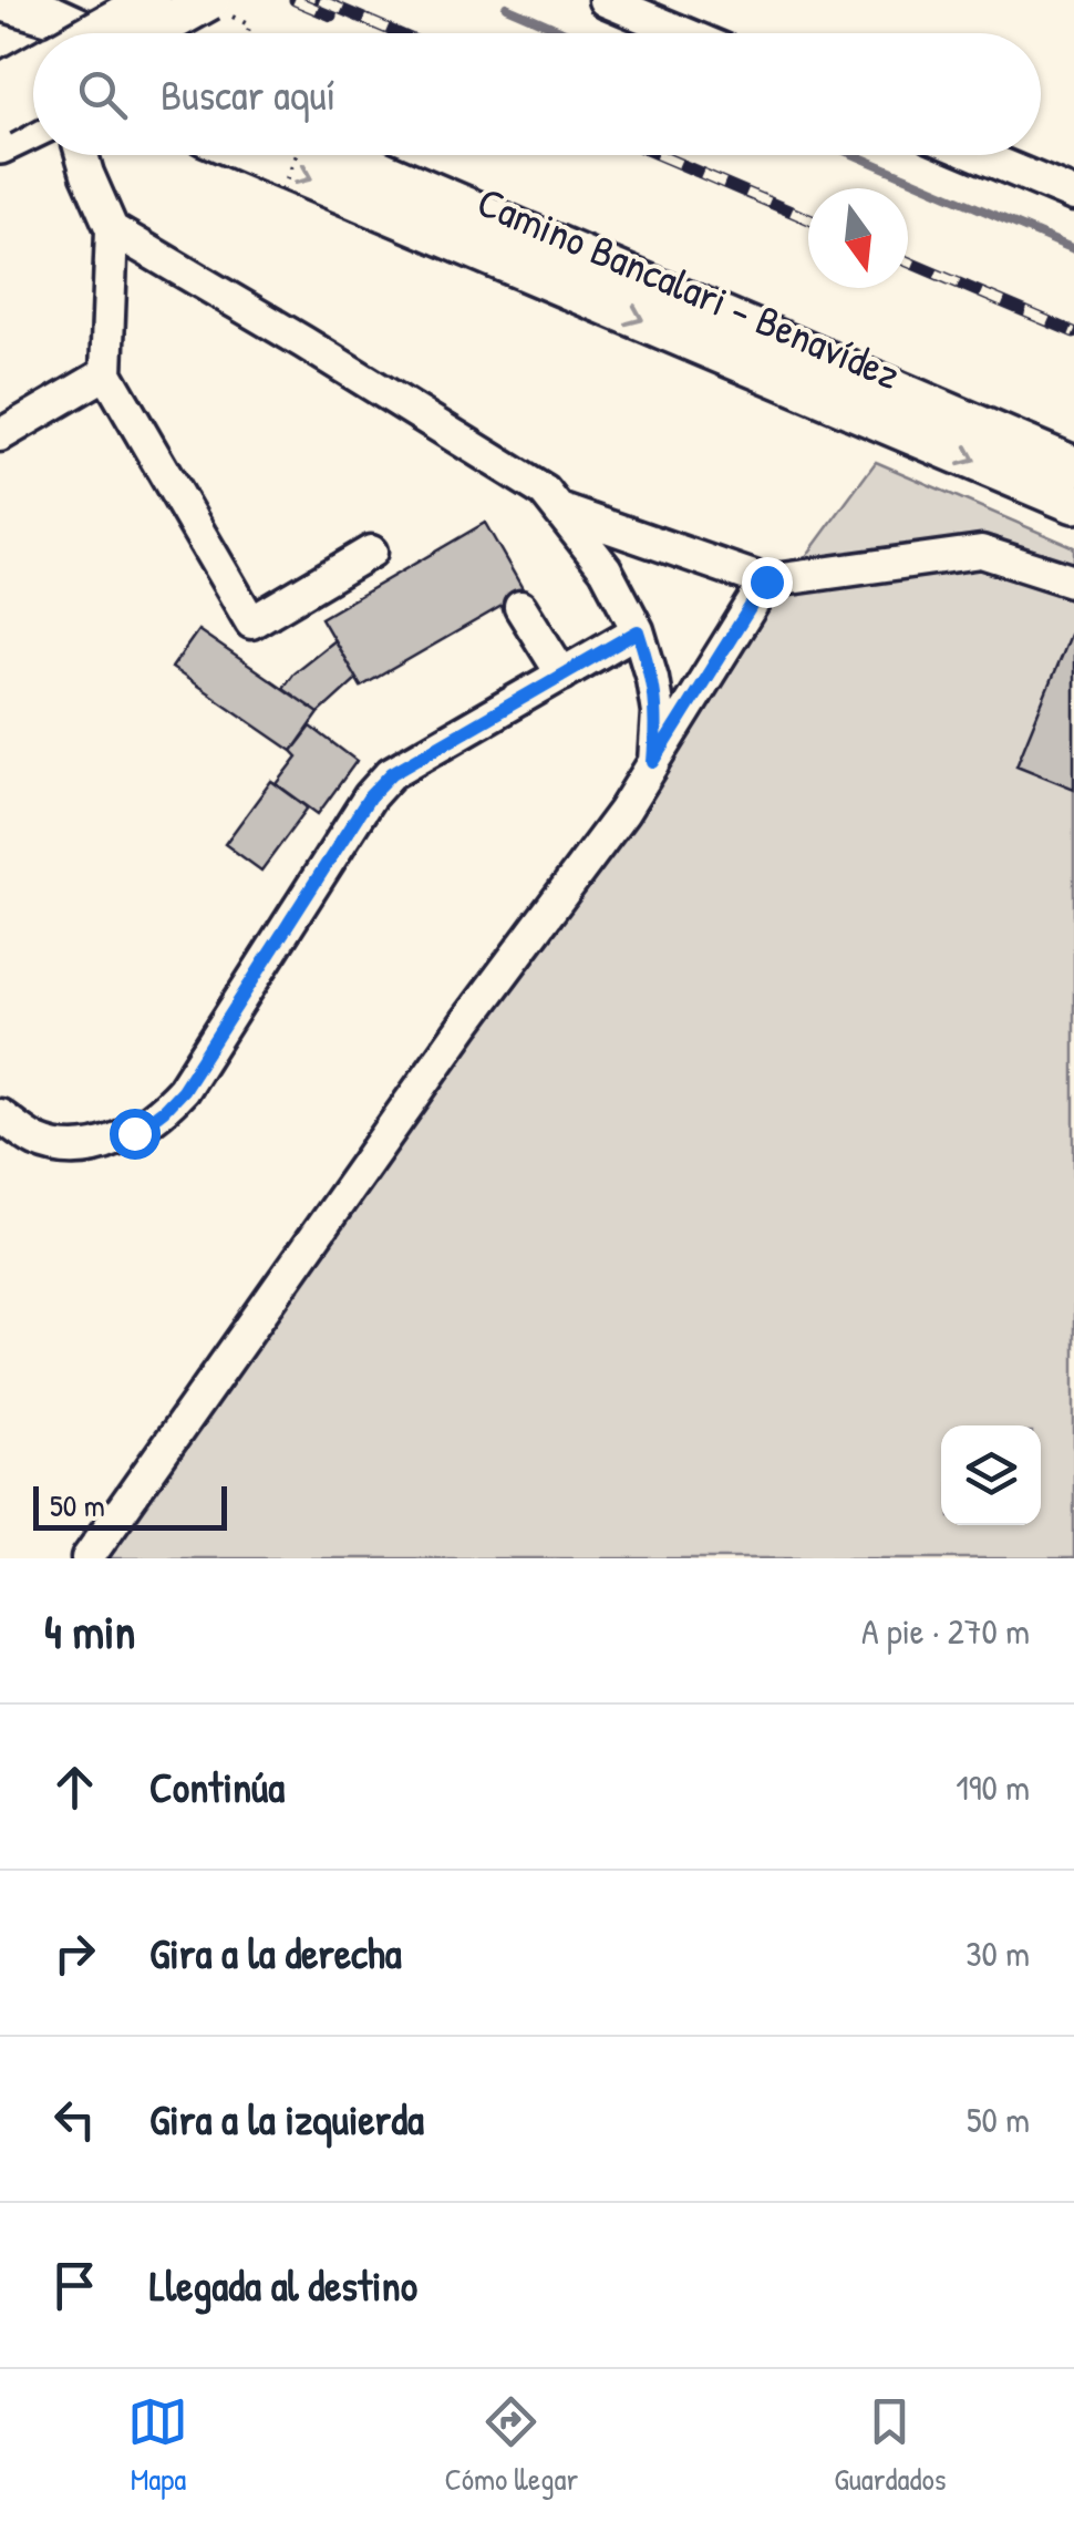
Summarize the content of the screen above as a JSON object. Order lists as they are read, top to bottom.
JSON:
{
  "streets": {
    "main road": ["Camino Bancalari - Benavídez"]
  },
  "scale_bar": "50 m",
  "north": "bottom",
  "page": {
    "search": "Buscar aquí",
    "scale": "50 m",
    "heading": ["4 min", "A pie · 270 m"],
    "list": [
      ["Continúa", "190 m"],
      ["Gira a la derecha", "30 m"],
      ["Gira a la izquierda", "50 m"],
      "Llegada al destino"
    ],
    "nav": ["Mapa", "Cómo llegar", "Guardados"]
  }
}
